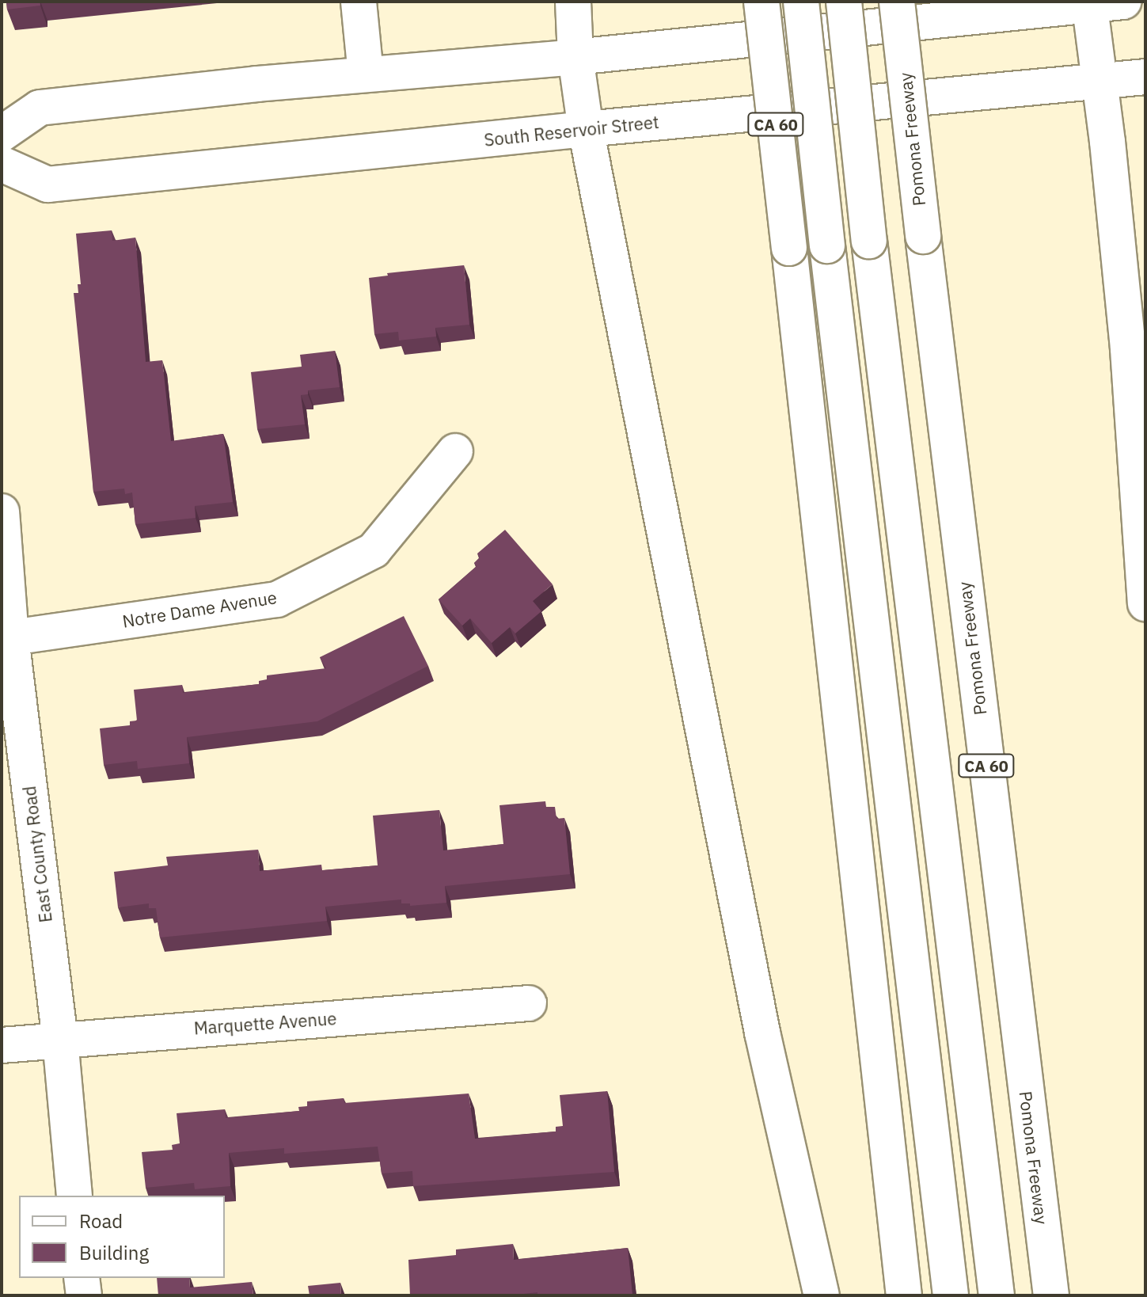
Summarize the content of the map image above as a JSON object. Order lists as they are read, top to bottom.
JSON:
{
  "streets": {
    "main road": [
      "CA 60",
      "South Reservoir Street",
      "Pomona Freeway",
      "Notre Dame Avenue",
      "East County Road",
      "Marquette Avenue"
    ]
  },
  "crossings": [
    ["Notre Dame Avenue", "East County Road"],
    ["East County Road", "Marquette Avenue"]
  ],
  "legend": ["Road", "Building"]
}
